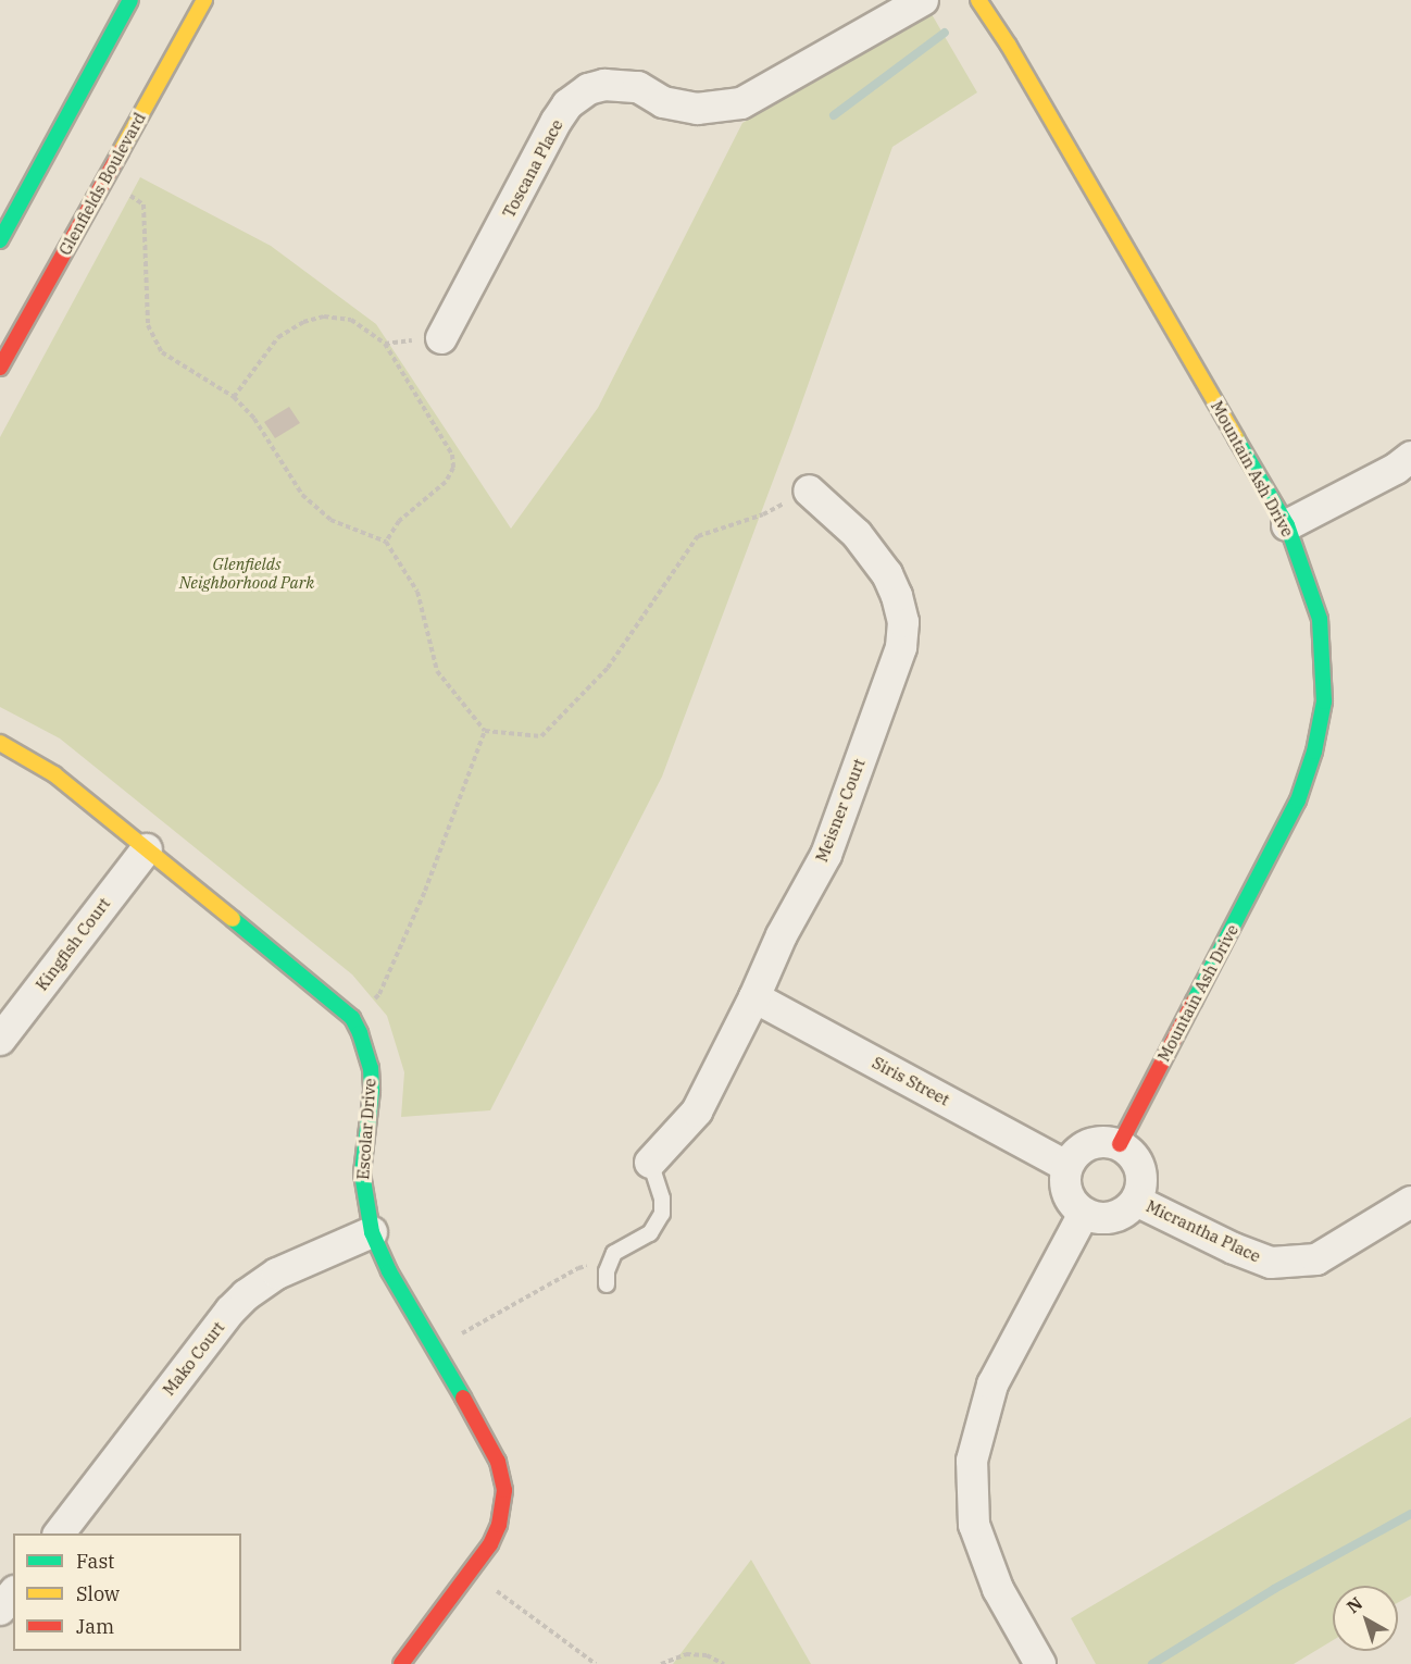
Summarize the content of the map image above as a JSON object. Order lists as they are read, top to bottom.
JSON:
{
  "streets": {
    "street": [
      "Toscana Place",
      "Glenfields Boulevard",
      "Mountain Ash Drive",
      "Meisner Court",
      "Kingfish Court",
      "Siris Street",
      "Escolar Drive",
      "Micrantha Place",
      "Mako Court"
    ]
  },
  "crossings": [
    ["Mountain Ash Drive", "Siris Street"],
    ["Mountain Ash Drive", "Micrantha Place"],
    ["Meisner Court", "Siris Street"],
    ["Kingfish Court", "Escolar Drive"],
    ["Siris Street", "Micrantha Place"],
    ["Escolar Drive", "Mako Court"]
  ],
  "parks": ["Glenfields Neighborhood Park"],
  "legend": ["Fast", "Slow", "Jam"],
  "north": "top left"
}
